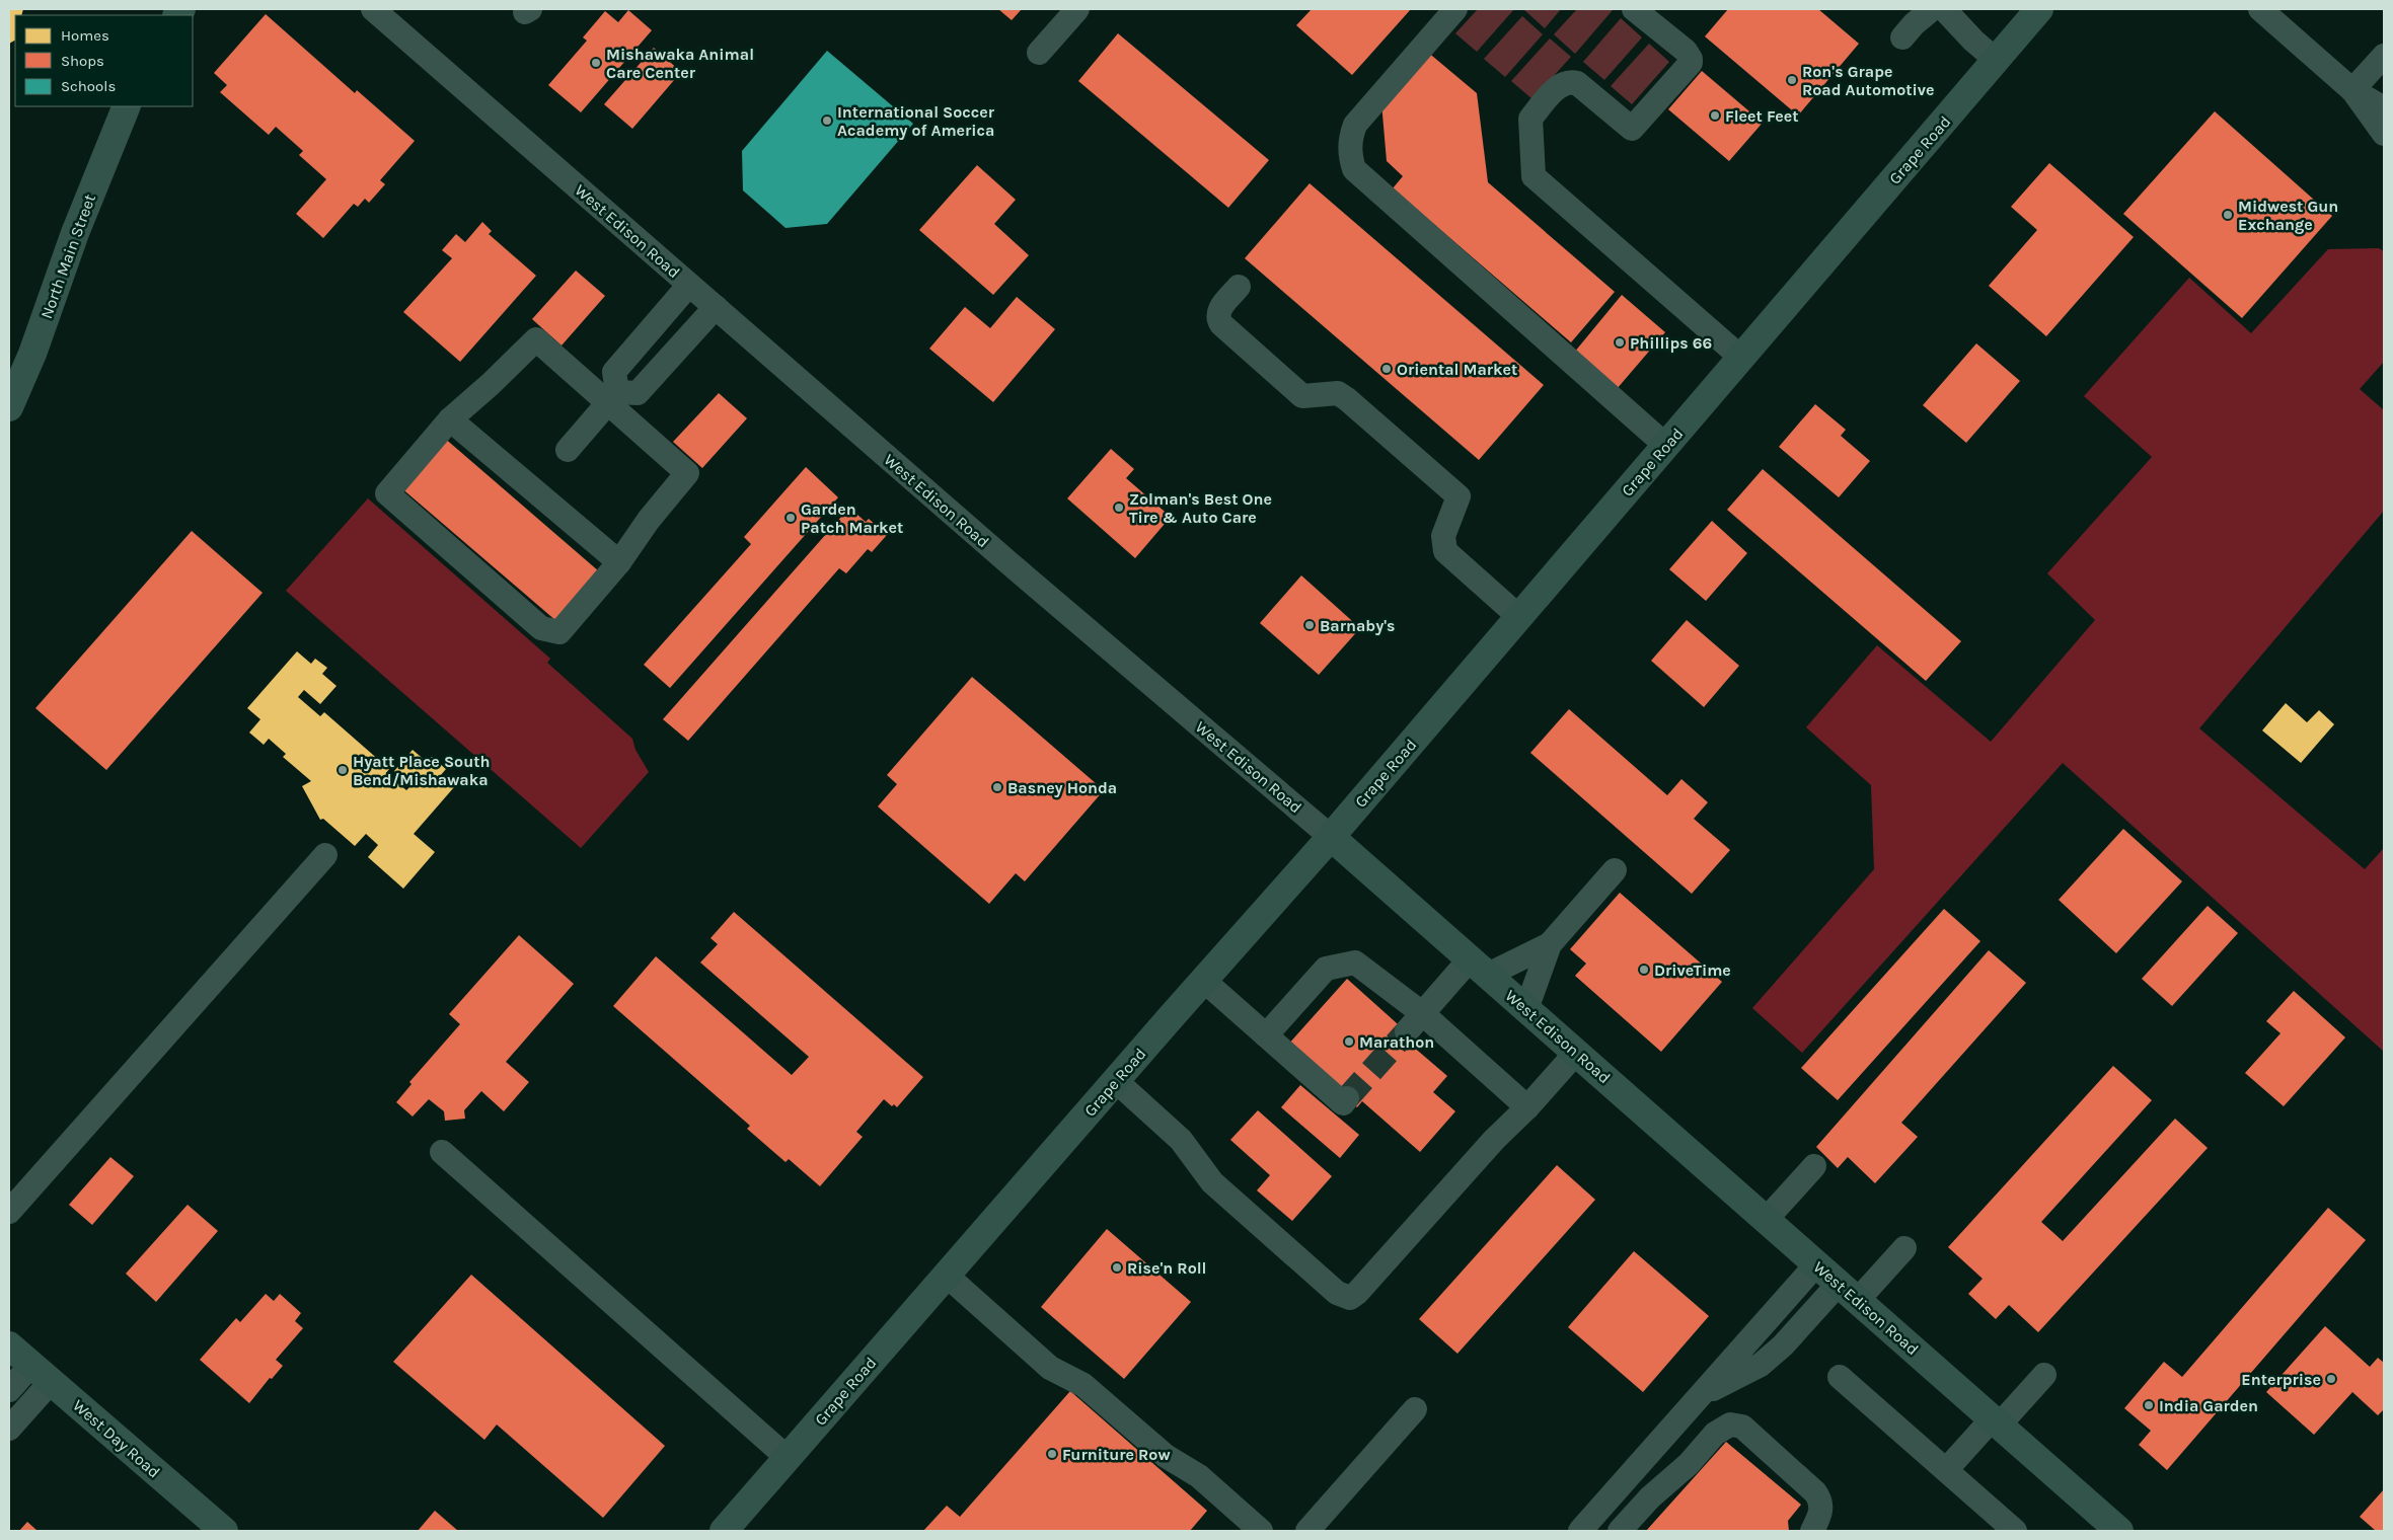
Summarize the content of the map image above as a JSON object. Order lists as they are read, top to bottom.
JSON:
{
  "streets": {
    "main road": [
      "Grape Road",
      "West Edison Road",
      "North Main Street",
      "West Day Road"
    ]
  },
  "crossings": [
    ["Grape Road", "West Edison Road"]
  ],
  "places": [
    "Mishawaka Animal Care Center",
    "Ron's Grape Road Automotive",
    "Fleet Feet",
    "International Soccer Academy of America",
    "Midwest Gun Exchange",
    "Phillips 66",
    "Oriental Market",
    "Zolman's Best One Tire & Auto Care",
    "Garden Patch Market",
    "Barnaby's",
    "Hyatt Place South Bend/Mishawaka",
    "Basney Honda",
    "DriveTime",
    "Marathon",
    "Rise'n Roll",
    "Enterprise",
    "India Garden",
    "Furniture Row"
  ],
  "legend": ["Homes", "Shops", "Schools"]
}
